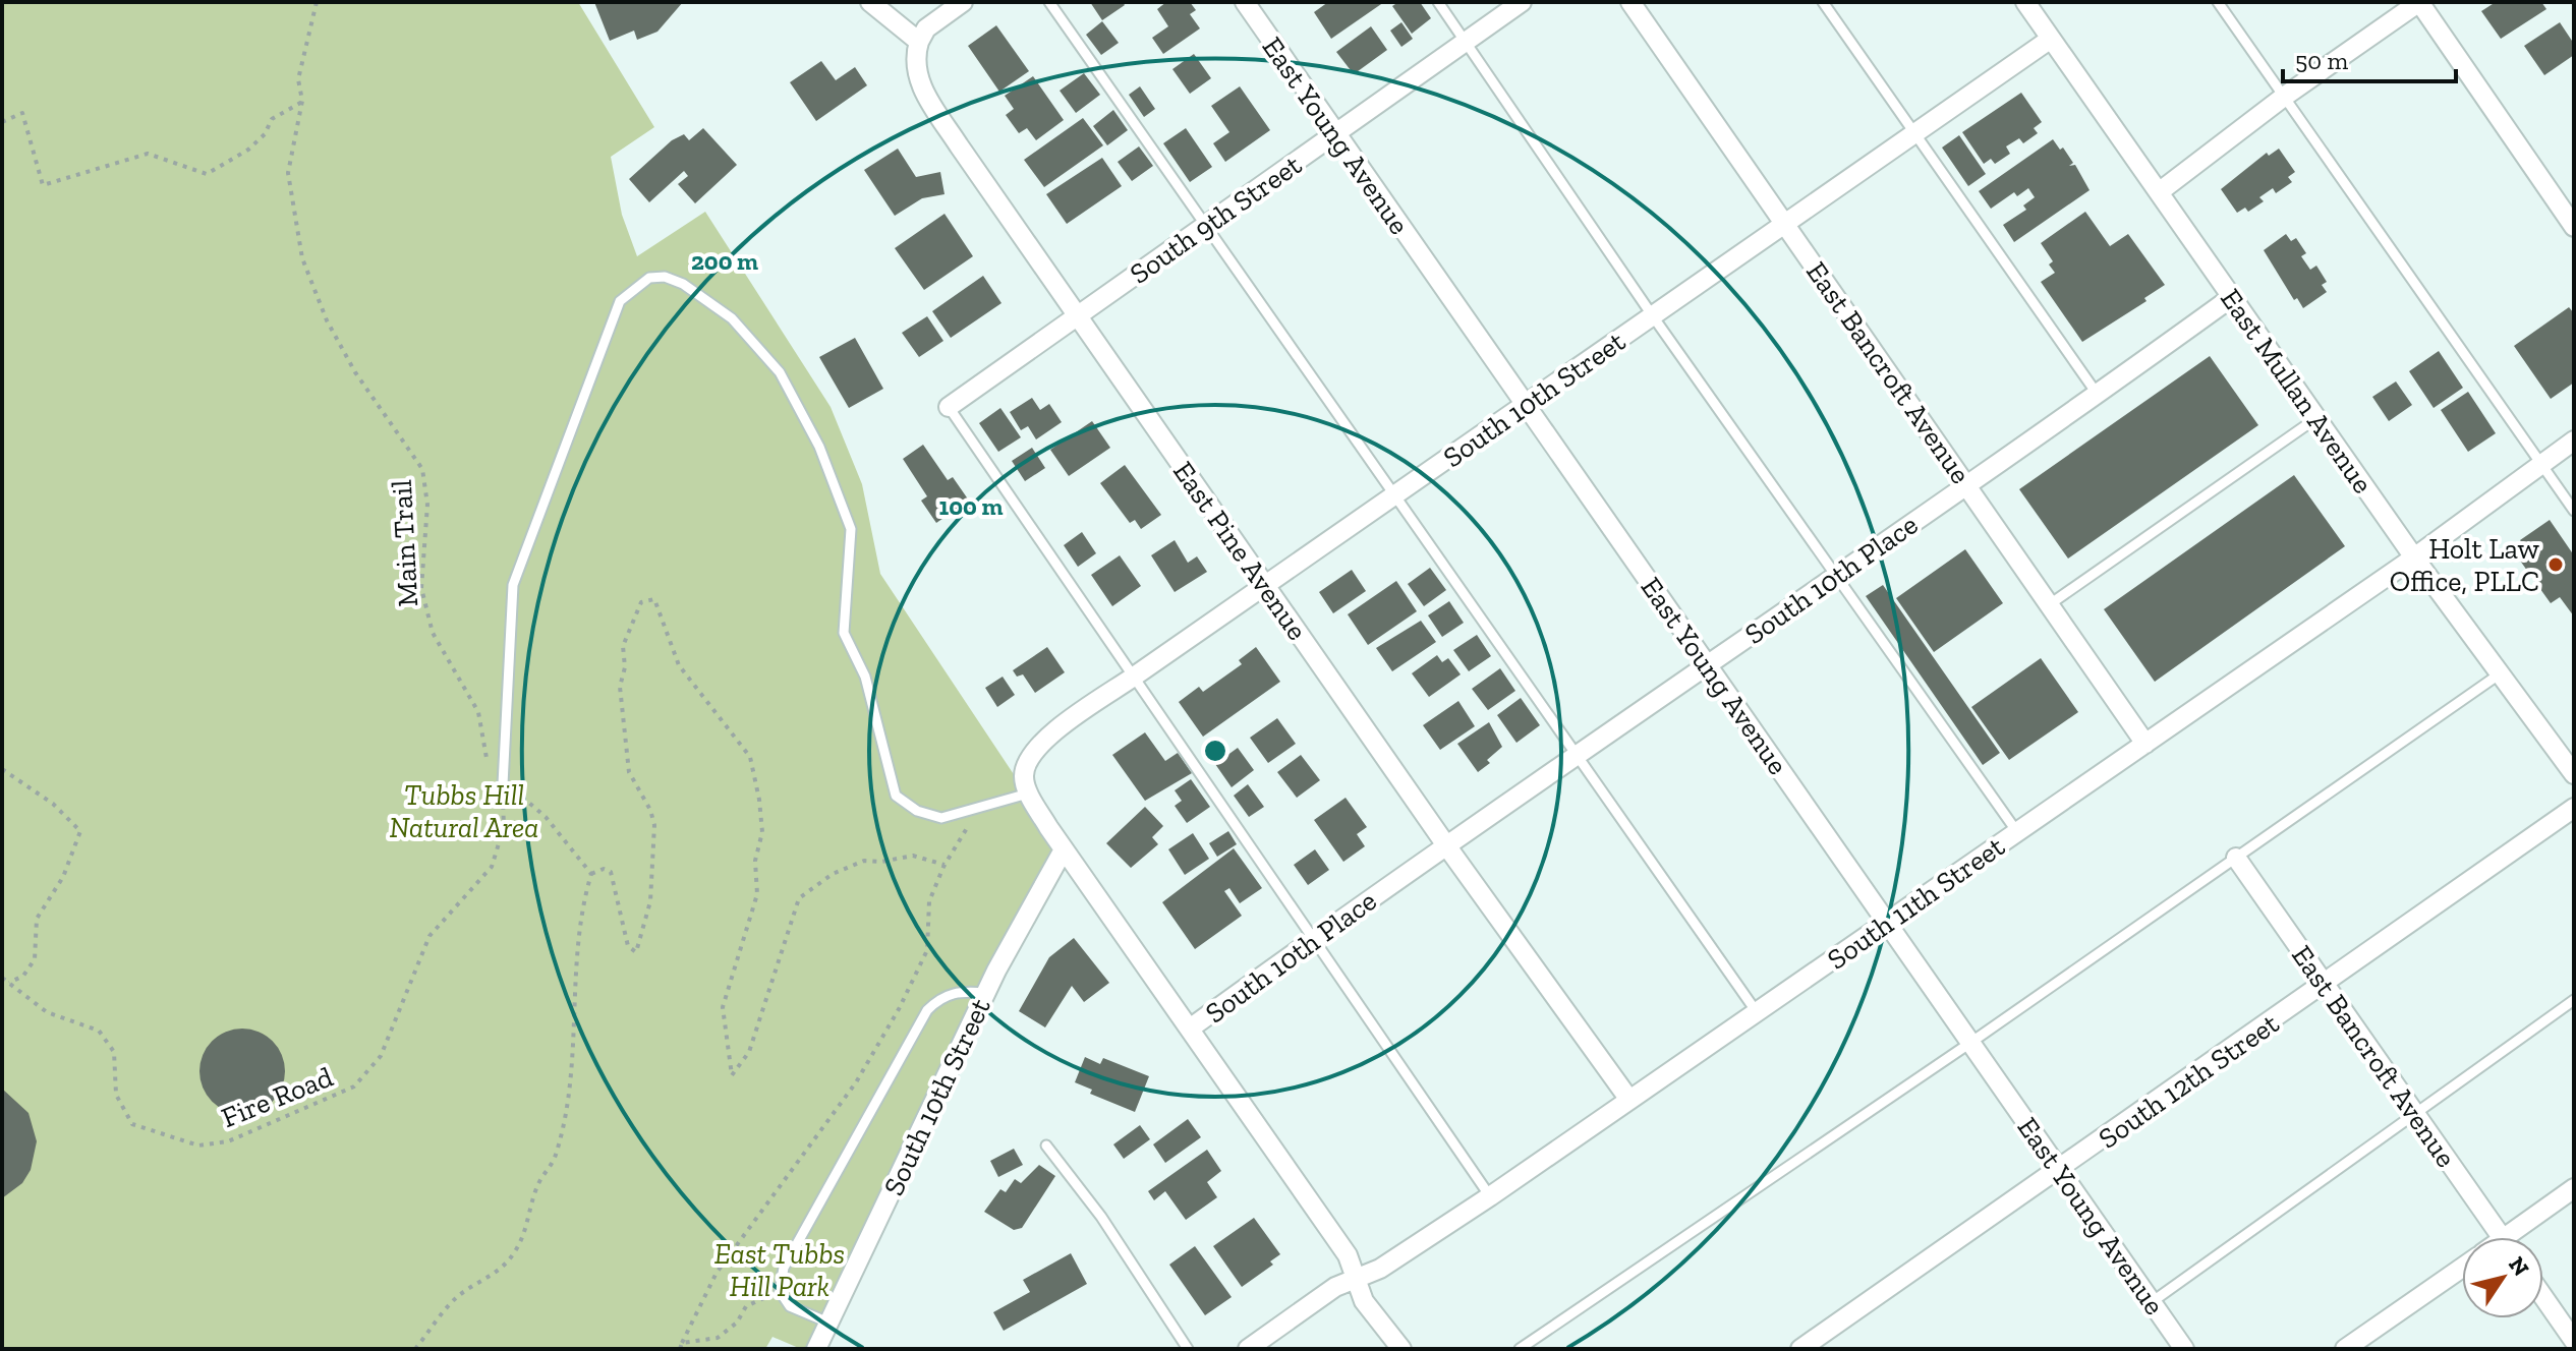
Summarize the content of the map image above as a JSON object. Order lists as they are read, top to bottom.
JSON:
{
  "streets": {
    "street": [
      "East Young Avenue",
      "South 9th Street",
      "East Bancroft Avenue",
      "East Mullan Avenue",
      "South 10th Street",
      "East Pine Avenue",
      "South 10th Place",
      "South 11th Street",
      "South 12th Street"
    ],
    "path": ["Main Trail", "Fire Road"]
  },
  "crossings": [
    ["East Young Avenue", "South 9th Street"],
    ["East Young Avenue", "South 10th Street"],
    ["East Young Avenue", "South 10th Place"],
    ["East Young Avenue", "South 11th Street"],
    ["East Young Avenue", "South 12th Street"],
    ["South 9th Street", "East Pine Avenue"],
    ["East Bancroft Avenue", "South 10th Street"],
    ["East Bancroft Avenue", "South 10th Place"],
    ["East Bancroft Avenue", "South 11th Street"],
    ["East Bancroft Avenue", "South 12th Street"],
    ["East Mullan Avenue", "South 10th Street"],
    ["East Mullan Avenue", "South 10th Place"],
    ["East Mullan Avenue", "South 11th Street"],
    ["South 10th Street", "East Pine Avenue"],
    ["Main Trail", "Fire Road"],
    ["East Pine Avenue", "South 10th Place"],
    ["East Pine Avenue", "South 11th Street"]
  ],
  "parks": ["Tubbs Hill Natural Area", "East Tubbs Hill Park"],
  "places": ["Holt Law Office, PLLC"],
  "scale_bar": "50 m",
  "north": "top right",
  "rings": ["200 m", "100 m"]
}
